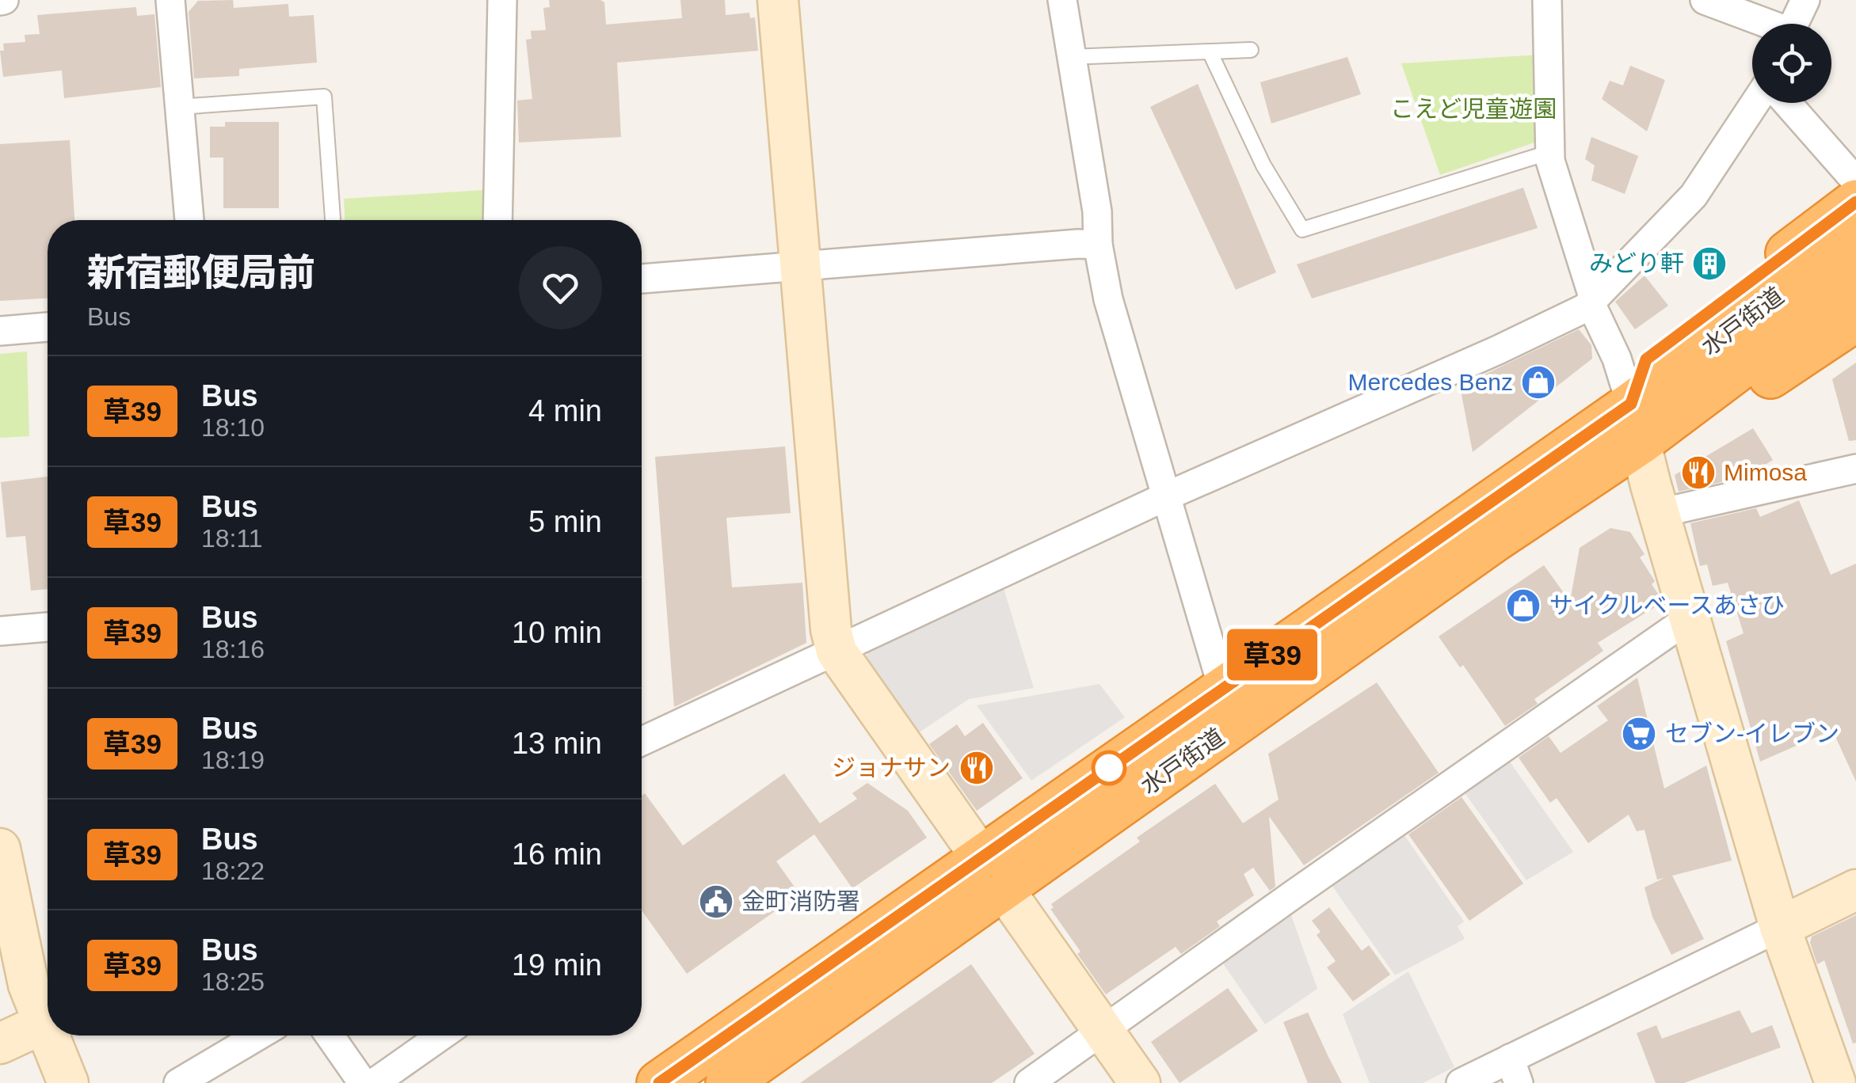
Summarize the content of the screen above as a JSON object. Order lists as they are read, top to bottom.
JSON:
{
  "streets": {
    "highway": ["水戸街道"]
  },
  "parks": ["こえど児童遊園"],
  "places": {
    "building": ["みどり軒"],
    "shop": ["Mercedes Benz", "サイクルベースあさひ"],
    "restaurant": ["Mimosa", "ジョナサン"],
    "supermarket": ["セブン-イレブン"],
    "public building": ["金町消防署"]
  },
  "lines": ["bus line 草39"],
  "page": {
    "on_map": "草39",
    "heading": ["新宿郵便局前", "Bus"],
    "list": [
      {
        "mark": "草39",
        "name": "Bus",
        "note": "18:10",
        "value": "4 min"
      },
      {
        "mark": "草39",
        "name": "Bus",
        "note": "18:11",
        "value": "5 min"
      },
      {
        "mark": "草39",
        "name": "Bus",
        "note": "18:16",
        "value": "10 min"
      },
      {
        "mark": "草39",
        "name": "Bus",
        "note": "18:19",
        "value": "13 min"
      },
      {
        "mark": "草39",
        "name": "Bus",
        "note": "18:22",
        "value": "16 min"
      },
      {
        "mark": "草39",
        "name": "Bus",
        "note": "18:25",
        "value": "19 min"
      }
    ]
  }
}
